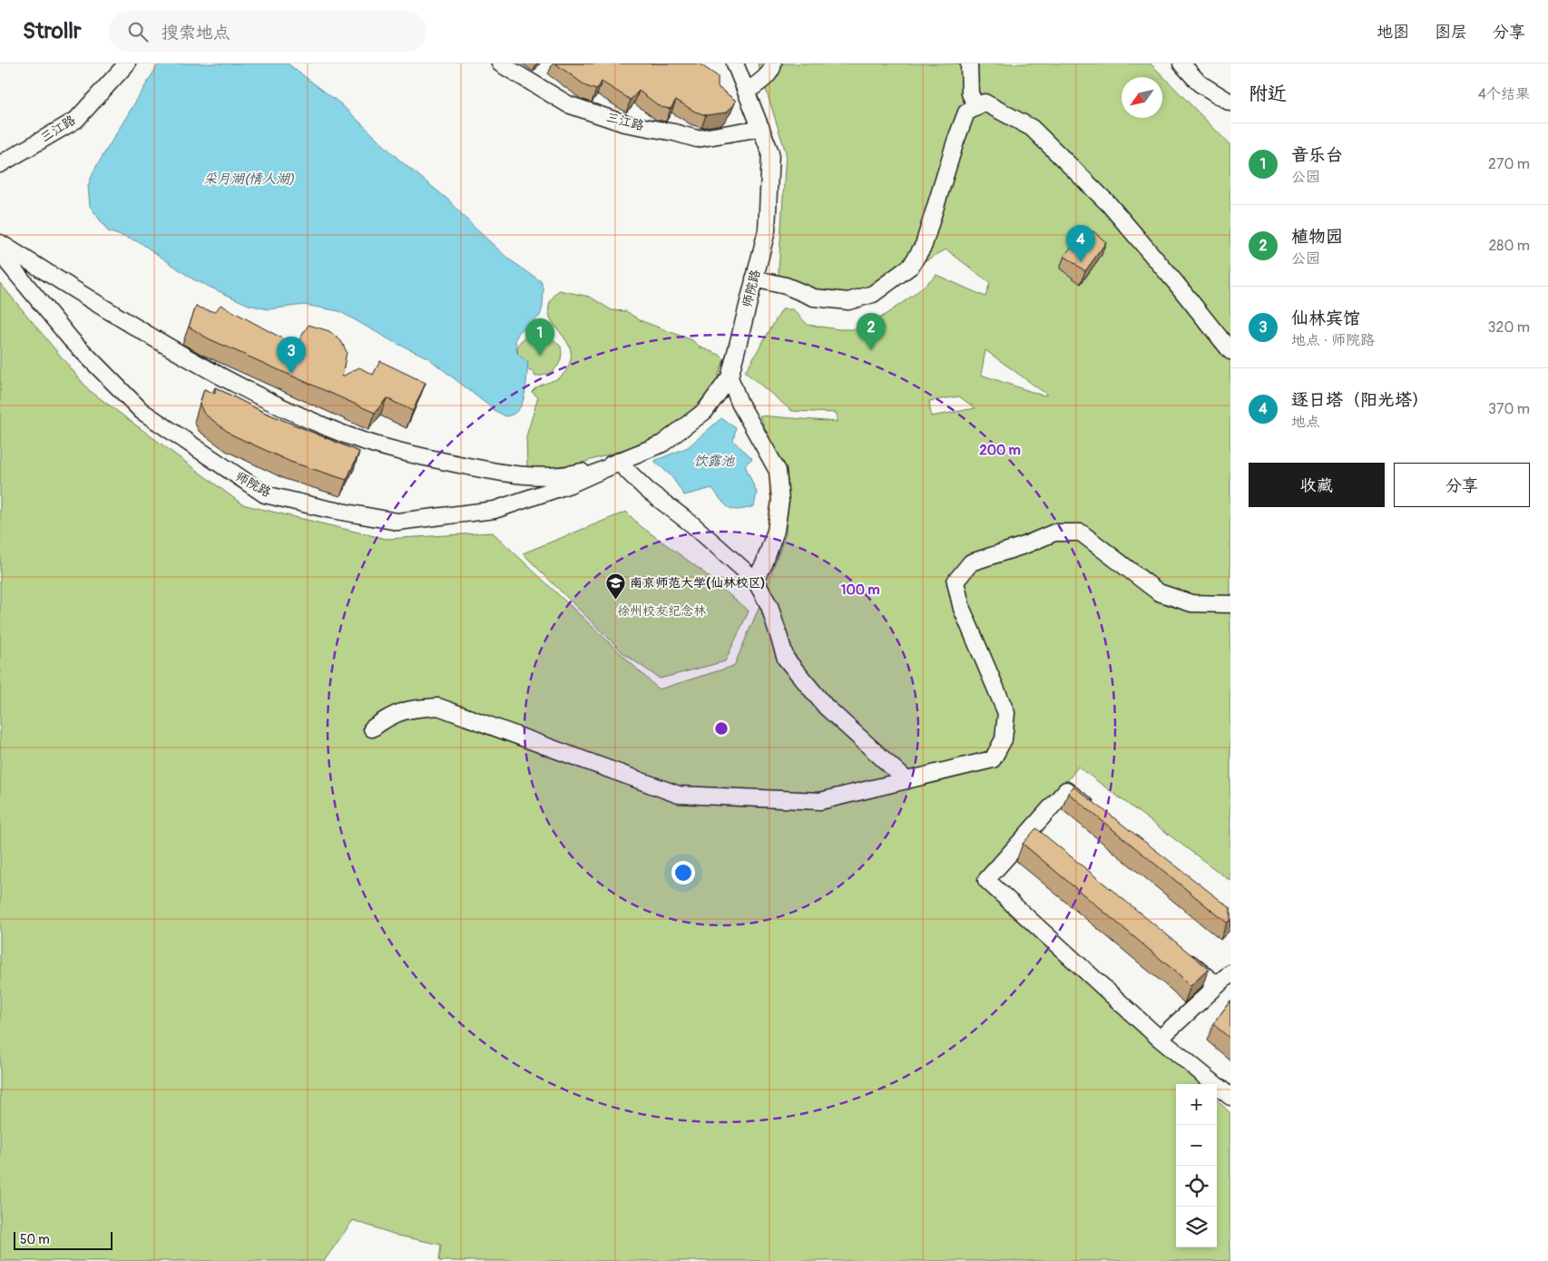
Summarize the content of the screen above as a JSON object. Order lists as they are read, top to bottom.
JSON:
{
  "streets": {
    "street": ["三江路", "师院路"]
  },
  "crossings": [
    ["三江路", "师院路"]
  ],
  "water": ["采月湖(情人湖)", "饮露池"],
  "parks": ["徐州校友纪念林"],
  "places": {
    "school or university": ["南京师范大学(仙林校区)"]
  },
  "scale_bar": "50 m",
  "north": "bottom left",
  "page": {
    "header": "Strollr",
    "search": "搜索地点",
    "nav": ["地图", "图层", "分享"],
    "heading": ["附近", "4个结果"],
    "list": [
      {
        "mark": "1",
        "name": "音乐台",
        "note": "公园",
        "value": "270 m"
      },
      {
        "mark": "2",
        "name": "植物园",
        "note": "公园",
        "value": "280 m"
      },
      {
        "mark": "3",
        "name": "仙林宾馆",
        "note": "地点 · 师院路",
        "value": "320 m"
      },
      {
        "mark": "4",
        "name": "逐日塔（阳光塔）",
        "note": "地点",
        "value": "370 m"
      }
    ],
    "pins": [
      "4",
      "2",
      "1",
      "3"
    ],
    "buttons": ["收藏", "分享"],
    "map_buttons": ["+", "−"],
    "scale": "50 m"
  },
  "rings": ["200 m", "100 m"]
}
